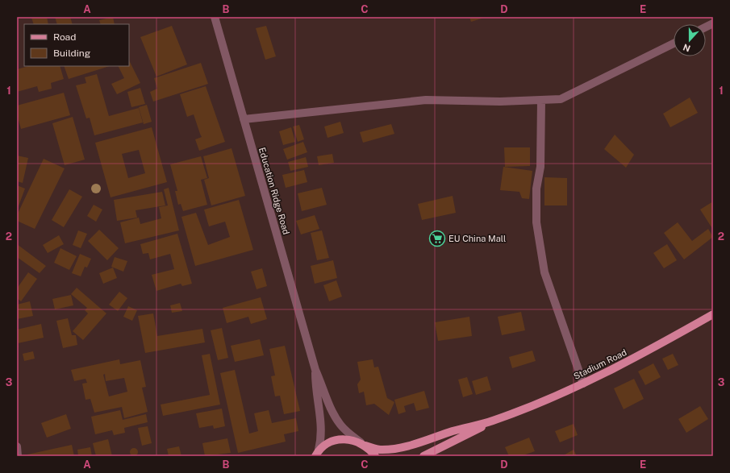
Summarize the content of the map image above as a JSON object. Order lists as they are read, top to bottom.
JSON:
{
  "streets": {
    "main road": ["Stadium Road"],
    "street": ["Education Ridge Road"]
  },
  "crossings": [
    ["Education Ridge Road", "Stadium Road"]
  ],
  "places": {
    "supermarket": ["EU China Mall"]
  },
  "legend": ["Road", "Building"],
  "north": "bottom",
  "grid": {
    "columns": [
      "A",
      "B",
      "C",
      "D",
      "E"
    ],
    "rows": ["1", "2", "3"]
  }
}
